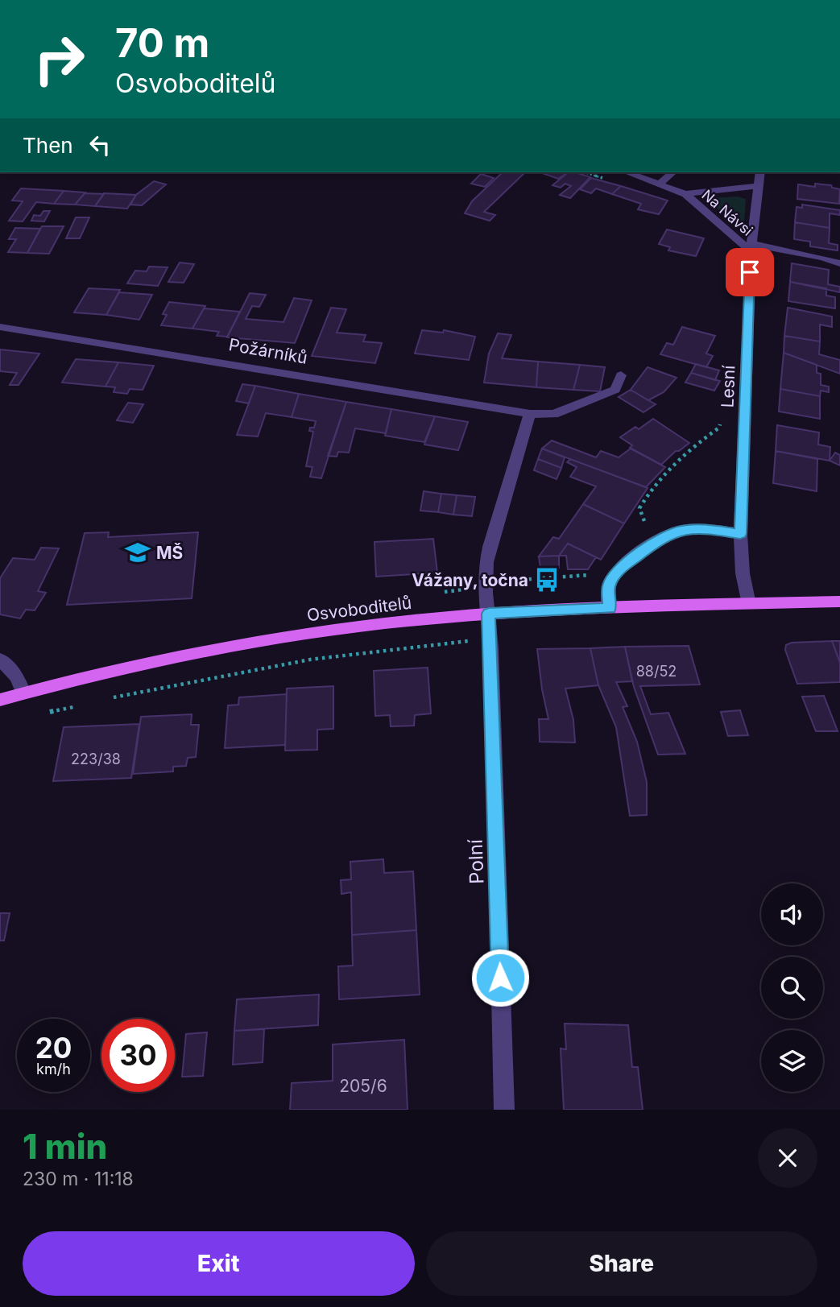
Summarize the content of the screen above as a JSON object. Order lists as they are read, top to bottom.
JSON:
{
  "streets": {
    "main road": ["Osvoboditelů"],
    "street": [
      "Na Návsi",
      "Požárníků",
      "Lesní",
      "Polní"
    ]
  },
  "crossings": [
    ["Na Návsi", "Lesní"],
    ["Lesní", "Osvoboditelů"],
    ["Osvoboditelů", "Polní"]
  ],
  "places": {
    "school or university": ["MŠ"],
    "bus stop": ["Vážany, točna"]
  },
  "house_numbers": ["88/52", "223/38", "205/6"],
  "page": {
    "turn": ["70 m", "Osvoboditelů"],
    "then": "Then",
    "speed": "20 km/h",
    "limit": "30",
    "heading": ["1 min", "230 m · 11:18"],
    "buttons": ["Exit", "Share"]
  }
}
